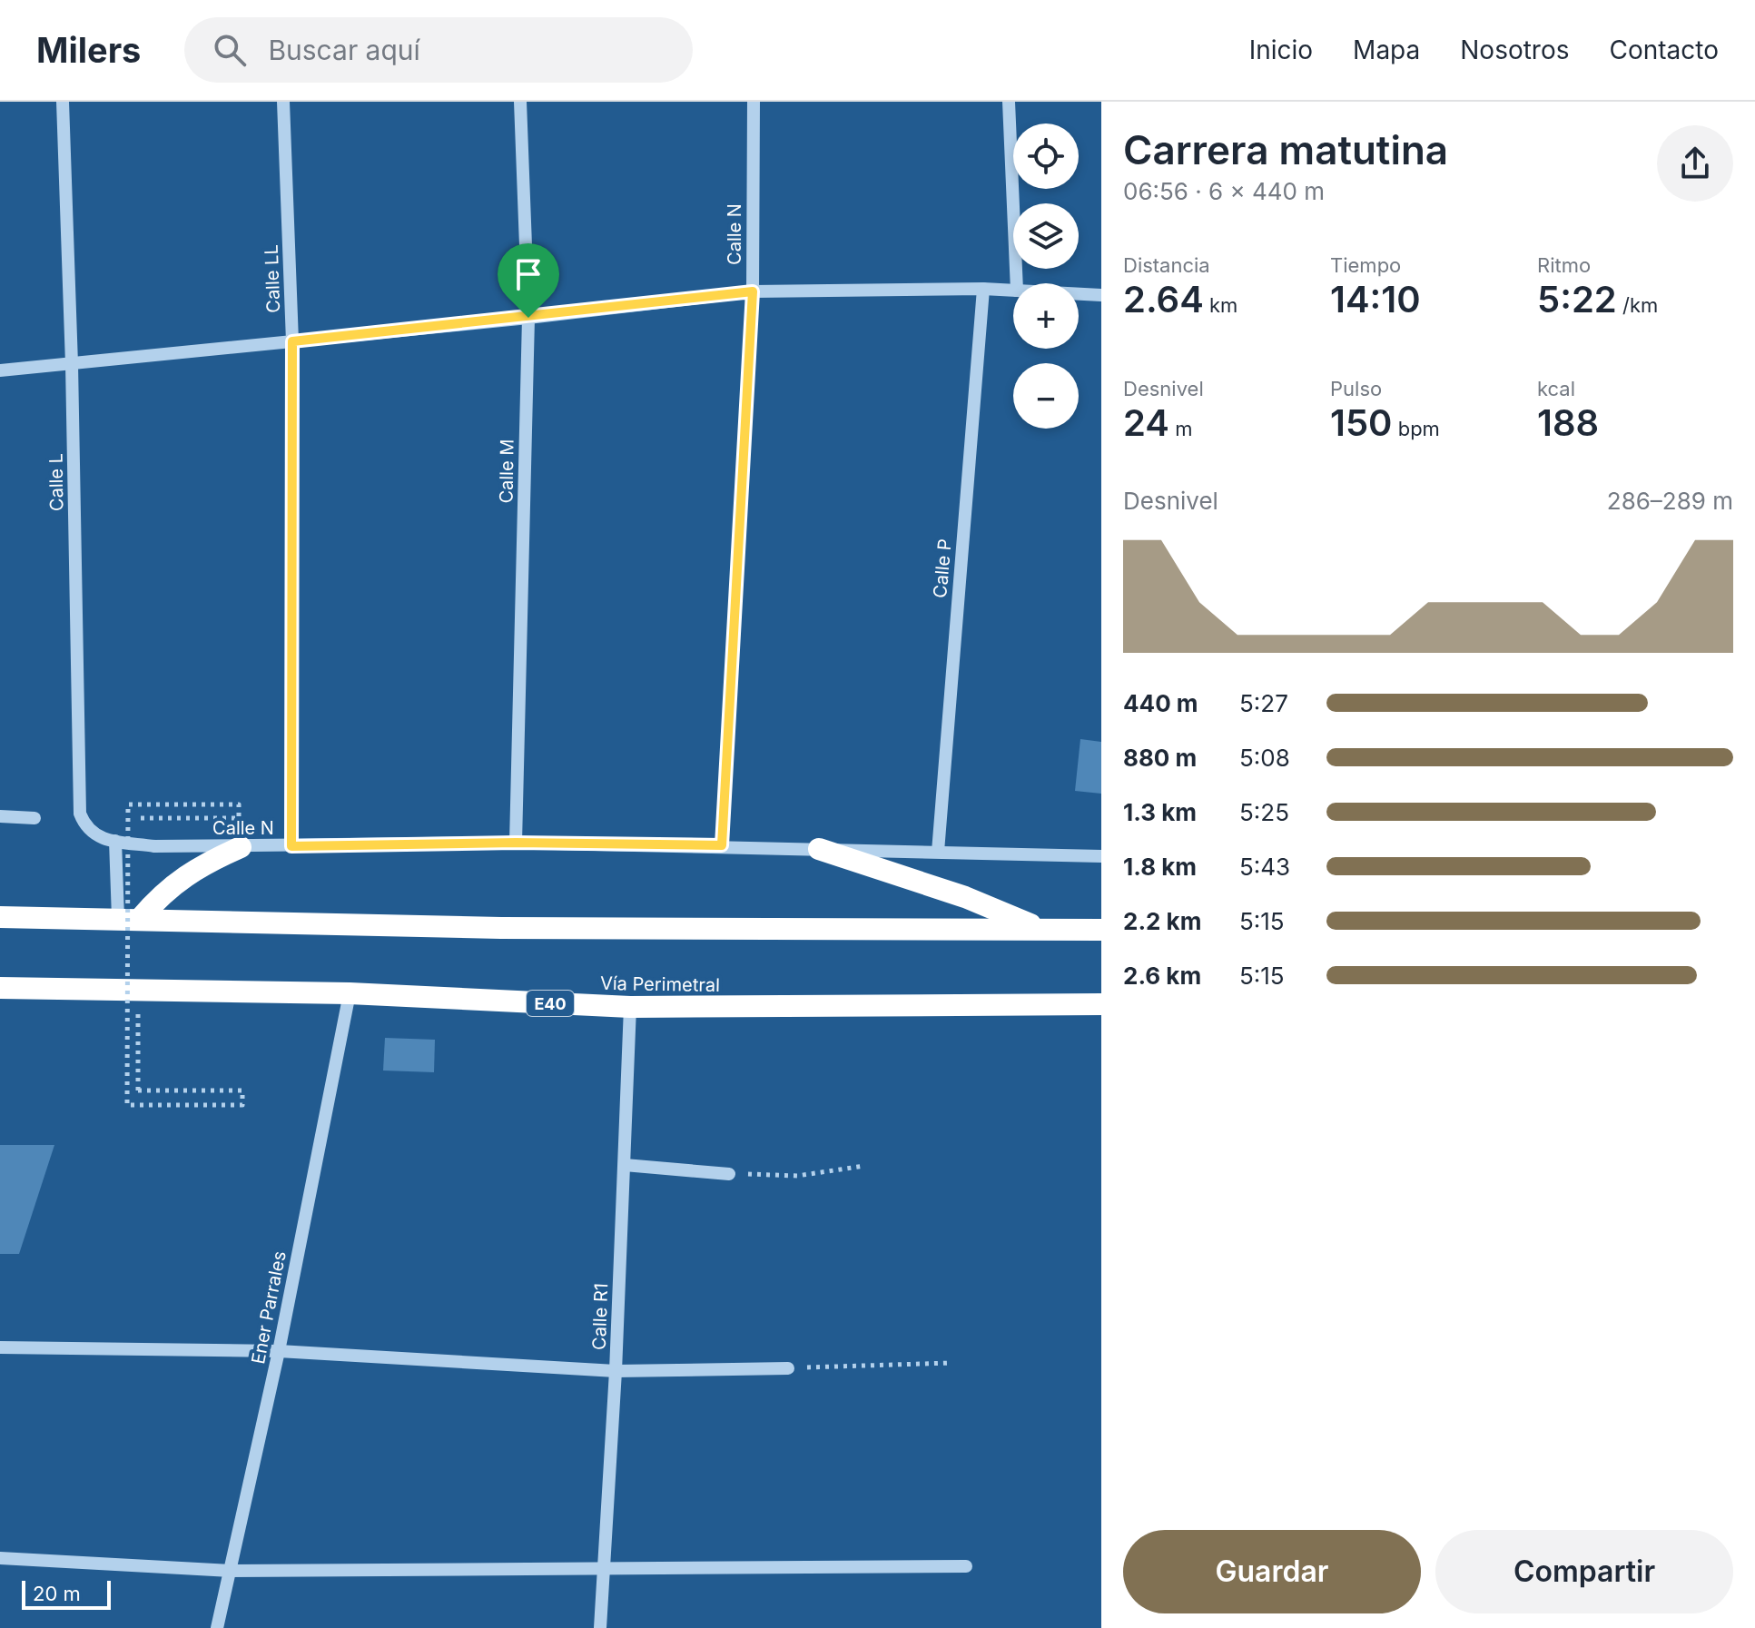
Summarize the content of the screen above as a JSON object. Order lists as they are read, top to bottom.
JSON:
{
  "streets": {
    "highway": ["Vía Perimetral", "E40"],
    "street": [
      "Calle N",
      "Calle LL",
      "Calle M",
      "Calle L",
      "Calle P",
      "Ener Parrales",
      "Calle R1"
    ]
  },
  "crossings": [
    ["Calle N", "Calle LL"],
    ["Calle N", "Calle M"],
    ["Calle N", "Calle L"],
    ["Vía Perimetral", "Ener Parrales"],
    ["Vía Perimetral", "Calle R1"]
  ],
  "scale_bar": "20 m",
  "page": {
    "header": "Milers",
    "search": "Buscar aquí",
    "nav": [
      "Inicio",
      "Mapa",
      "Nosotros",
      "Contacto"
    ],
    "heading": ["Carrera matutina", "06:56 · 6 × 440 m"],
    "map_buttons": ["+", "−"],
    "stats": [
      ["Distancia", "2.64 km"],
      ["Tiempo", "14:10"],
      ["Ritmo", "5:22 /km"],
      ["Desnivel", "24 m"],
      ["Pulso", "150 bpm"],
      ["kcal", "188"]
    ],
    "chart": ["Desnivel", "286–289 m"],
    "list": [
      {
        "name": "440 m",
        "note": "5:27"
      },
      {
        "name": "880 m",
        "note": "5:08"
      },
      {
        "name": "1.3 km",
        "note": "5:25"
      },
      {
        "name": "1.8 km",
        "note": "5:43"
      },
      {
        "name": "2.2 km",
        "note": "5:15"
      },
      {
        "name": "2.6 km",
        "note": "5:15"
      }
    ],
    "buttons": ["Guardar", "Compartir"],
    "scale": "20 m"
  }
}
